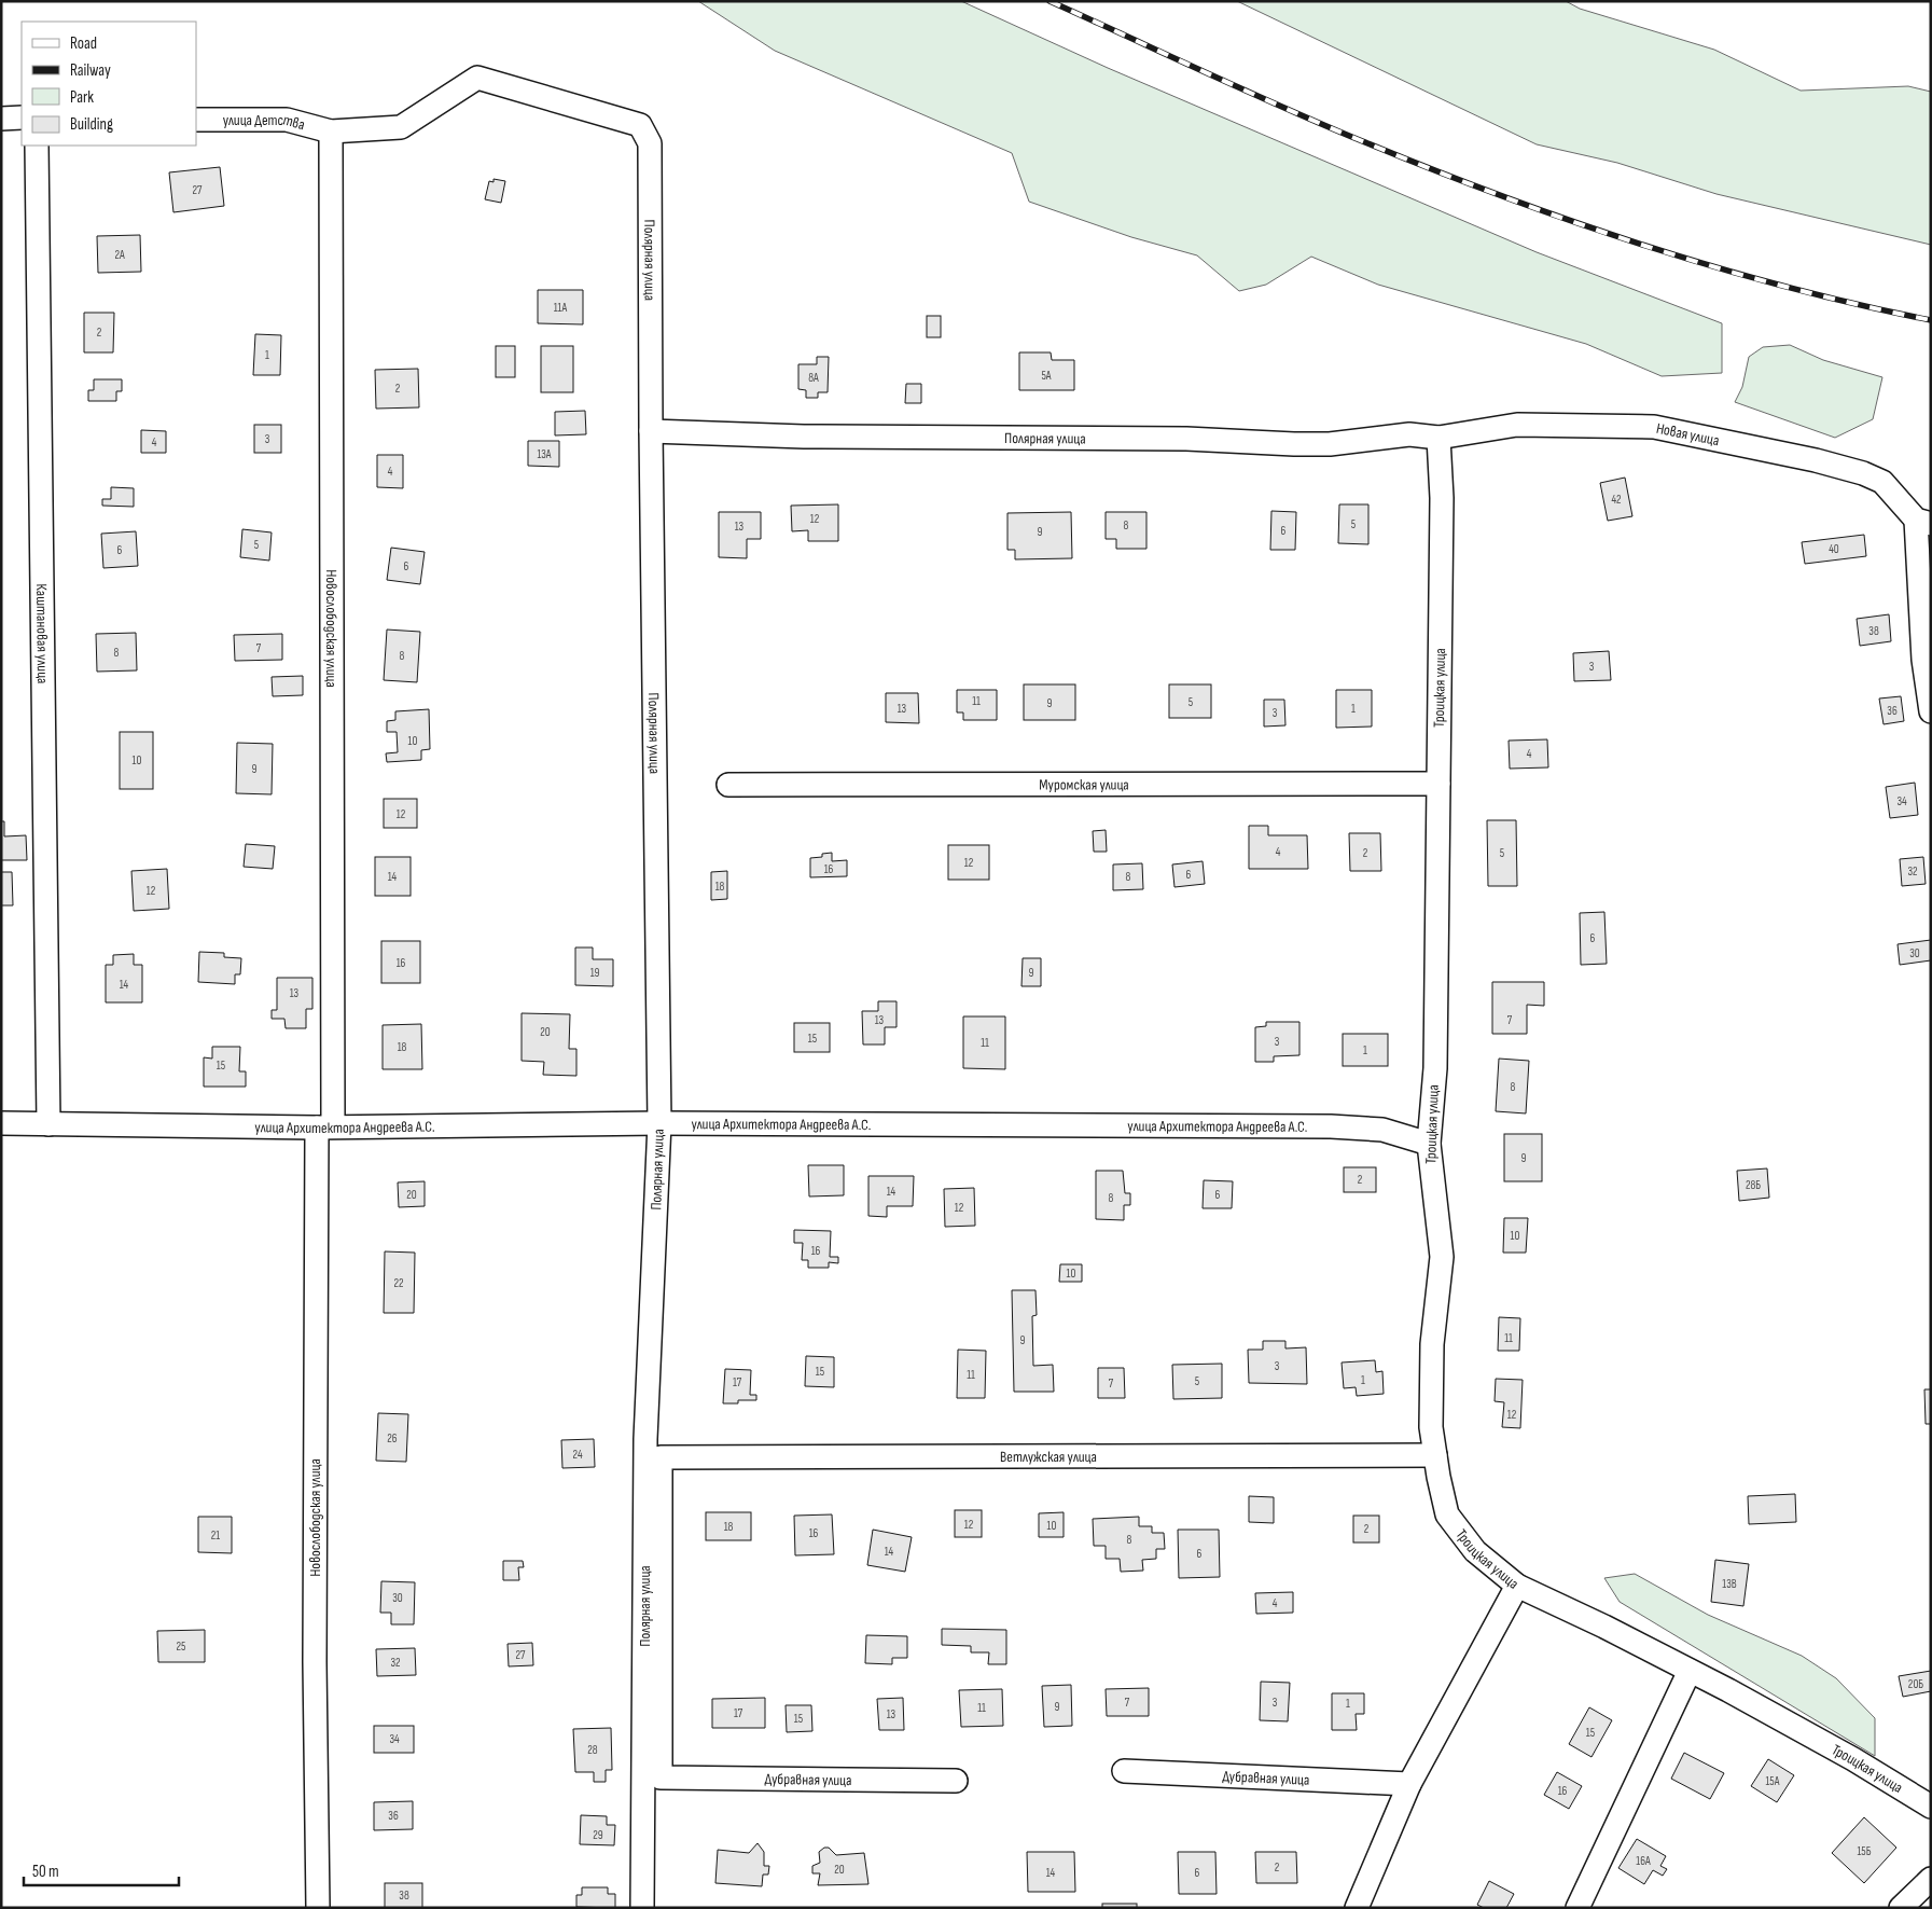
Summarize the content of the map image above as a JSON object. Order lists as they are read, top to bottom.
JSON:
{
  "streets": {
    "street": [
      "улица Детства",
      "Полярная улица",
      "Новая улица",
      "Новослободская улица",
      "Каштановая улица",
      "Троицкая улица",
      "Муромская улица",
      "улица Архитектора Андреева А.С.",
      "Ветлужская улица",
      "Дубравная улица"
    ]
  },
  "crossings": [
    ["улица Детства", "Полярная улица"],
    ["улица Детства", "Новослободская улица"],
    ["Полярная улица", "Новая улица"],
    ["Полярная улица", "Троицкая улица"],
    ["Полярная улица", "улица Архитектора Андреева А.С."],
    ["Полярная улица", "Ветлужская улица"],
    ["Полярная улица", "Дубравная улица"],
    ["Новая улица", "Троицкая улица"],
    ["Новослободская улица", "улица Архитектора Андреева А.С."],
    ["Каштановая улица", "улица Архитектора Андреева А.С."],
    ["Троицкая улица", "Муромская улица"],
    ["Троицкая улица", "улица Архитектора Андреева А.С."],
    ["Троицкая улица", "Ветлужская улица"]
  ],
  "house_numbers": [
    "27",
    "2А",
    "11А",
    "2",
    "1",
    "5А",
    "8А",
    "2",
    "3",
    "4",
    "13А",
    "4",
    "42",
    "12",
    "5",
    "8",
    "13",
    "6",
    "9",
    "5",
    "40",
    "6",
    "6",
    "38",
    "7",
    "8",
    "8",
    "3",
    "11",
    "5",
    "9",
    "13",
    "1",
    "36",
    "3",
    "10",
    "4",
    "10",
    "9",
    "34",
    "12",
    "4",
    "2",
    "5",
    "12",
    "16",
    "32",
    "6",
    "14",
    "8",
    "18",
    "12",
    "6",
    "30",
    "16",
    "19",
    "9",
    "14",
    "13",
    "13",
    "7",
    "20",
    "15",
    "3",
    "11",
    "18",
    "1",
    "15",
    "8",
    "9",
    "2",
    "28Б",
    "14",
    "20",
    "6",
    "8",
    "12",
    "10",
    "16",
    "10",
    "22",
    "11",
    "9",
    "3",
    "15",
    "11",
    "1",
    "5",
    "17",
    "7",
    "12",
    "26",
    "24",
    "12",
    "10",
    "18",
    "2",
    "16",
    "21",
    "8",
    "14",
    "6",
    "13В",
    "30",
    "4",
    "25",
    "27",
    "32",
    "20Б",
    "7",
    "3",
    "1",
    "9",
    "11",
    "17",
    "13",
    "15",
    "15",
    "34",
    "28",
    "15А",
    "16",
    "36",
    "29",
    "15Б",
    "16А",
    "2",
    "20",
    "14",
    "6",
    "38"
  ],
  "legend": [
    "Road",
    "Railway",
    "Park",
    "Building"
  ],
  "scale_bar": "50 m"
}
